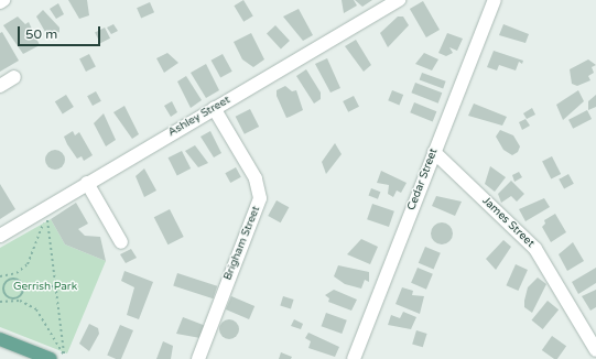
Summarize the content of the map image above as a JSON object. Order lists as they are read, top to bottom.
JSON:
{
  "streets": {
    "street": [
      "Ashley Street",
      "Cedar Street",
      "James Street",
      "Brigham Street"
    ]
  },
  "crossings": [
    ["Ashley Street", "Brigham Street"],
    ["Cedar Street", "James Street"]
  ],
  "parks": ["Gerrish Park"],
  "scale_bar": "50 m"
}
